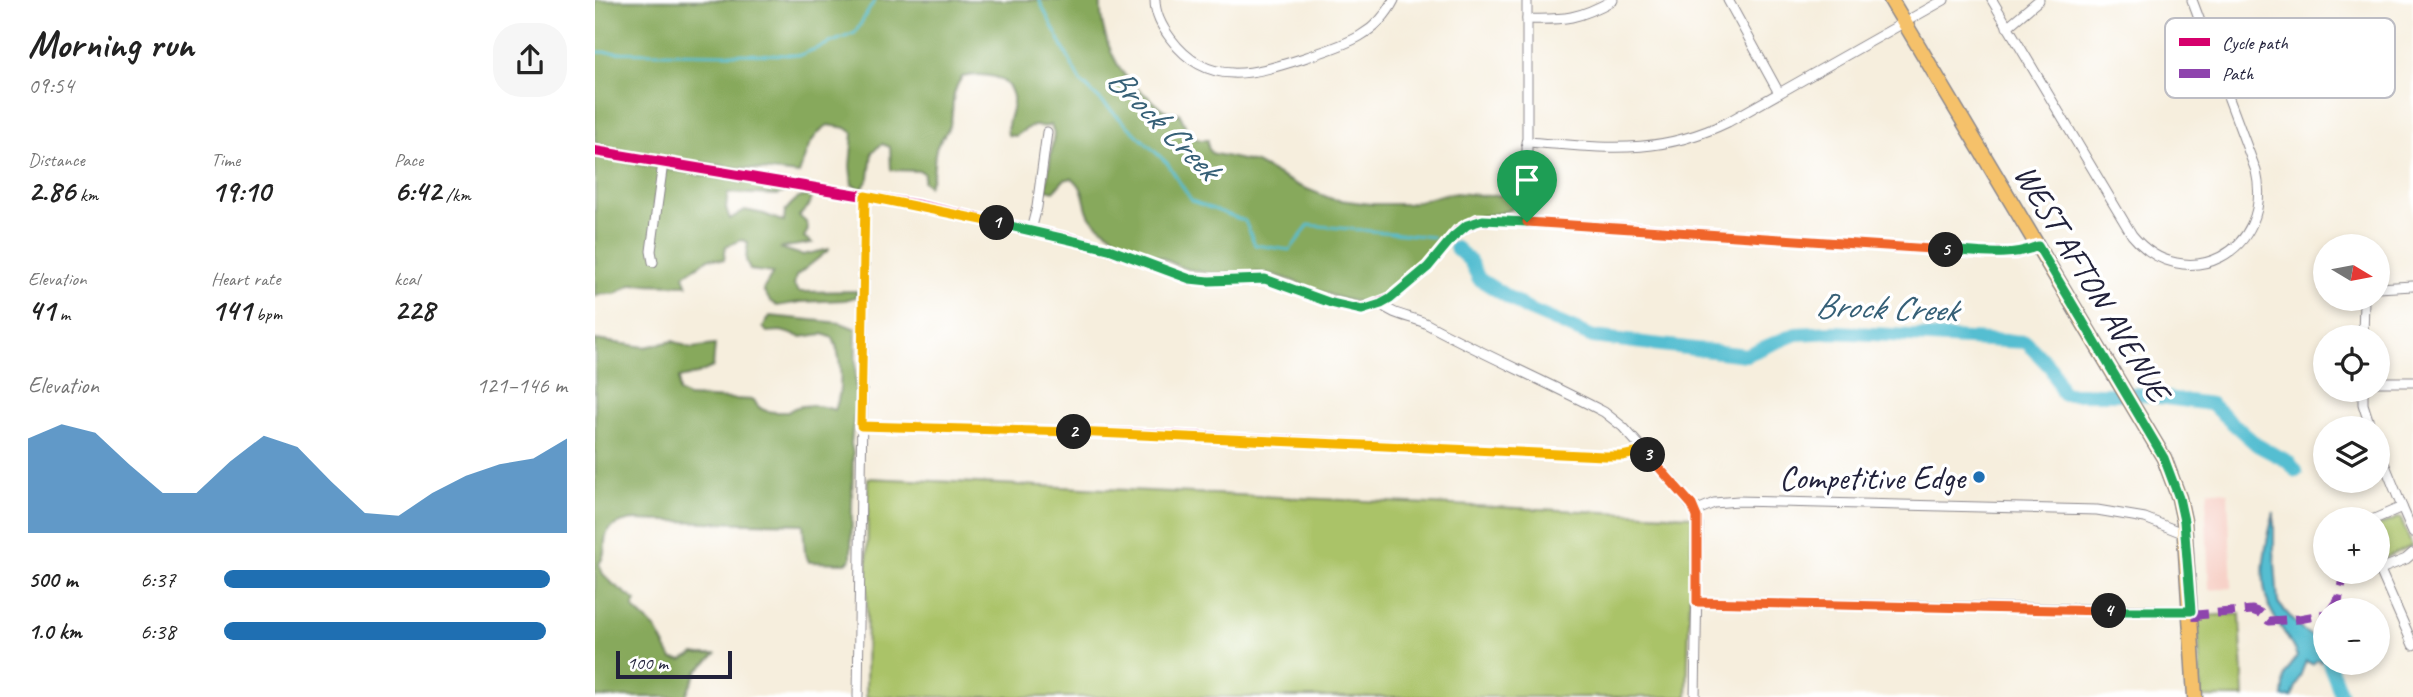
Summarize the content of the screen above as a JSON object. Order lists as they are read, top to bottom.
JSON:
{
  "streets": {
    "main road": ["WEST AFTON AVENUE"]
  },
  "water": ["Brock Creek"],
  "places": ["Competitive Edge"],
  "legend": ["Cycle path", "Path"],
  "scale_bar": "100 m",
  "north": "right",
  "page": {
    "heading": ["Morning run", "09:54"],
    "stats": [
      ["Distance", "2.86 km"],
      ["Time", "19:10"],
      ["Pace", "6:42 /km"],
      ["Elevation", "41 m"],
      ["Heart rate", "141 bpm"],
      ["kcal", "228"]
    ],
    "pins": [
      "1",
      "5",
      "2",
      "3",
      "4"
    ],
    "map_buttons": ["+", "−"],
    "chart": ["Elevation", "121–146 m"],
    "list": [
      {
        "name": "500 m",
        "note": "6:37"
      },
      {
        "name": "1.0 km",
        "note": "6:38"
      }
    ],
    "scale": "100 m"
  }
}
